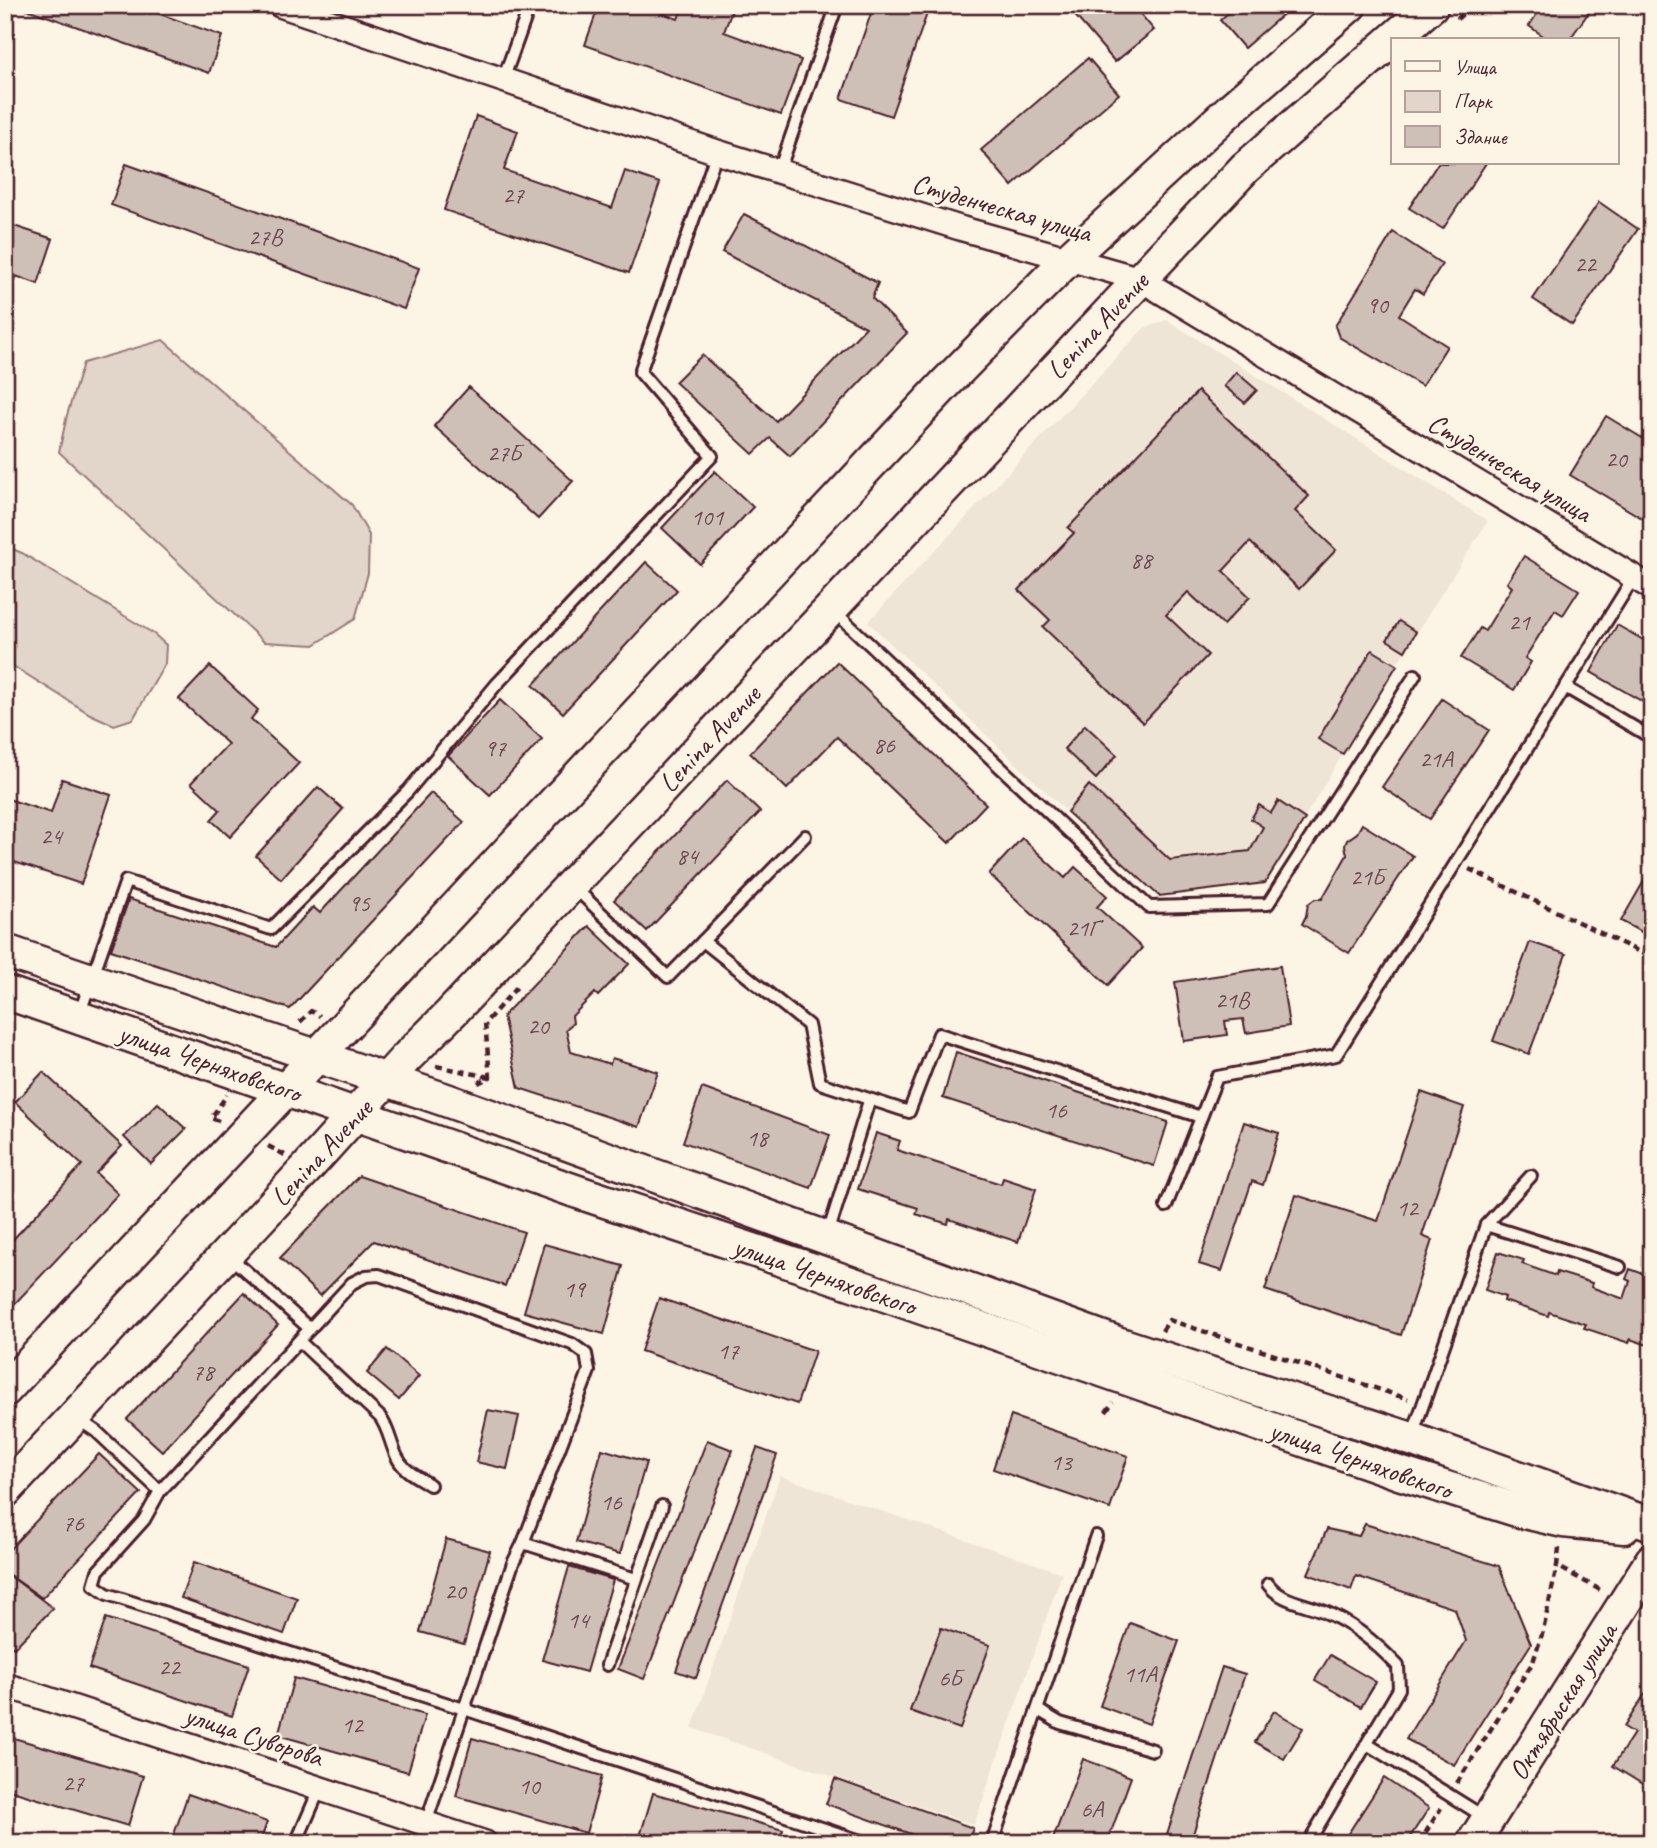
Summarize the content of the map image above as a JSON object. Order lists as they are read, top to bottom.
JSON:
{
  "streets": {
    "main road": ["Lenina Avenue", "улица Черняховского", "Октябрьская улица"],
    "street": ["Студенческая улица", "улица Суворова"]
  },
  "crossings": [
    ["Студенческая улица", "Lenina Avenue"],
    ["Lenina Avenue", "улица Черняховского"]
  ],
  "house_numbers": [
    "27",
    "27В",
    "22",
    "90",
    "27Б",
    "20",
    "101",
    "88",
    "21",
    "86",
    "97",
    "21А",
    "24",
    "84",
    "21Б",
    "95",
    "21Г",
    "21В",
    "20",
    "16",
    "18",
    "12",
    "19",
    "17",
    "78",
    "13",
    "16",
    "76",
    "20",
    "14",
    "22",
    "11А",
    "6Б",
    "12",
    "27",
    "10",
    "6А"
  ],
  "legend": ["Улица", "Парк", "Здание"]
}
